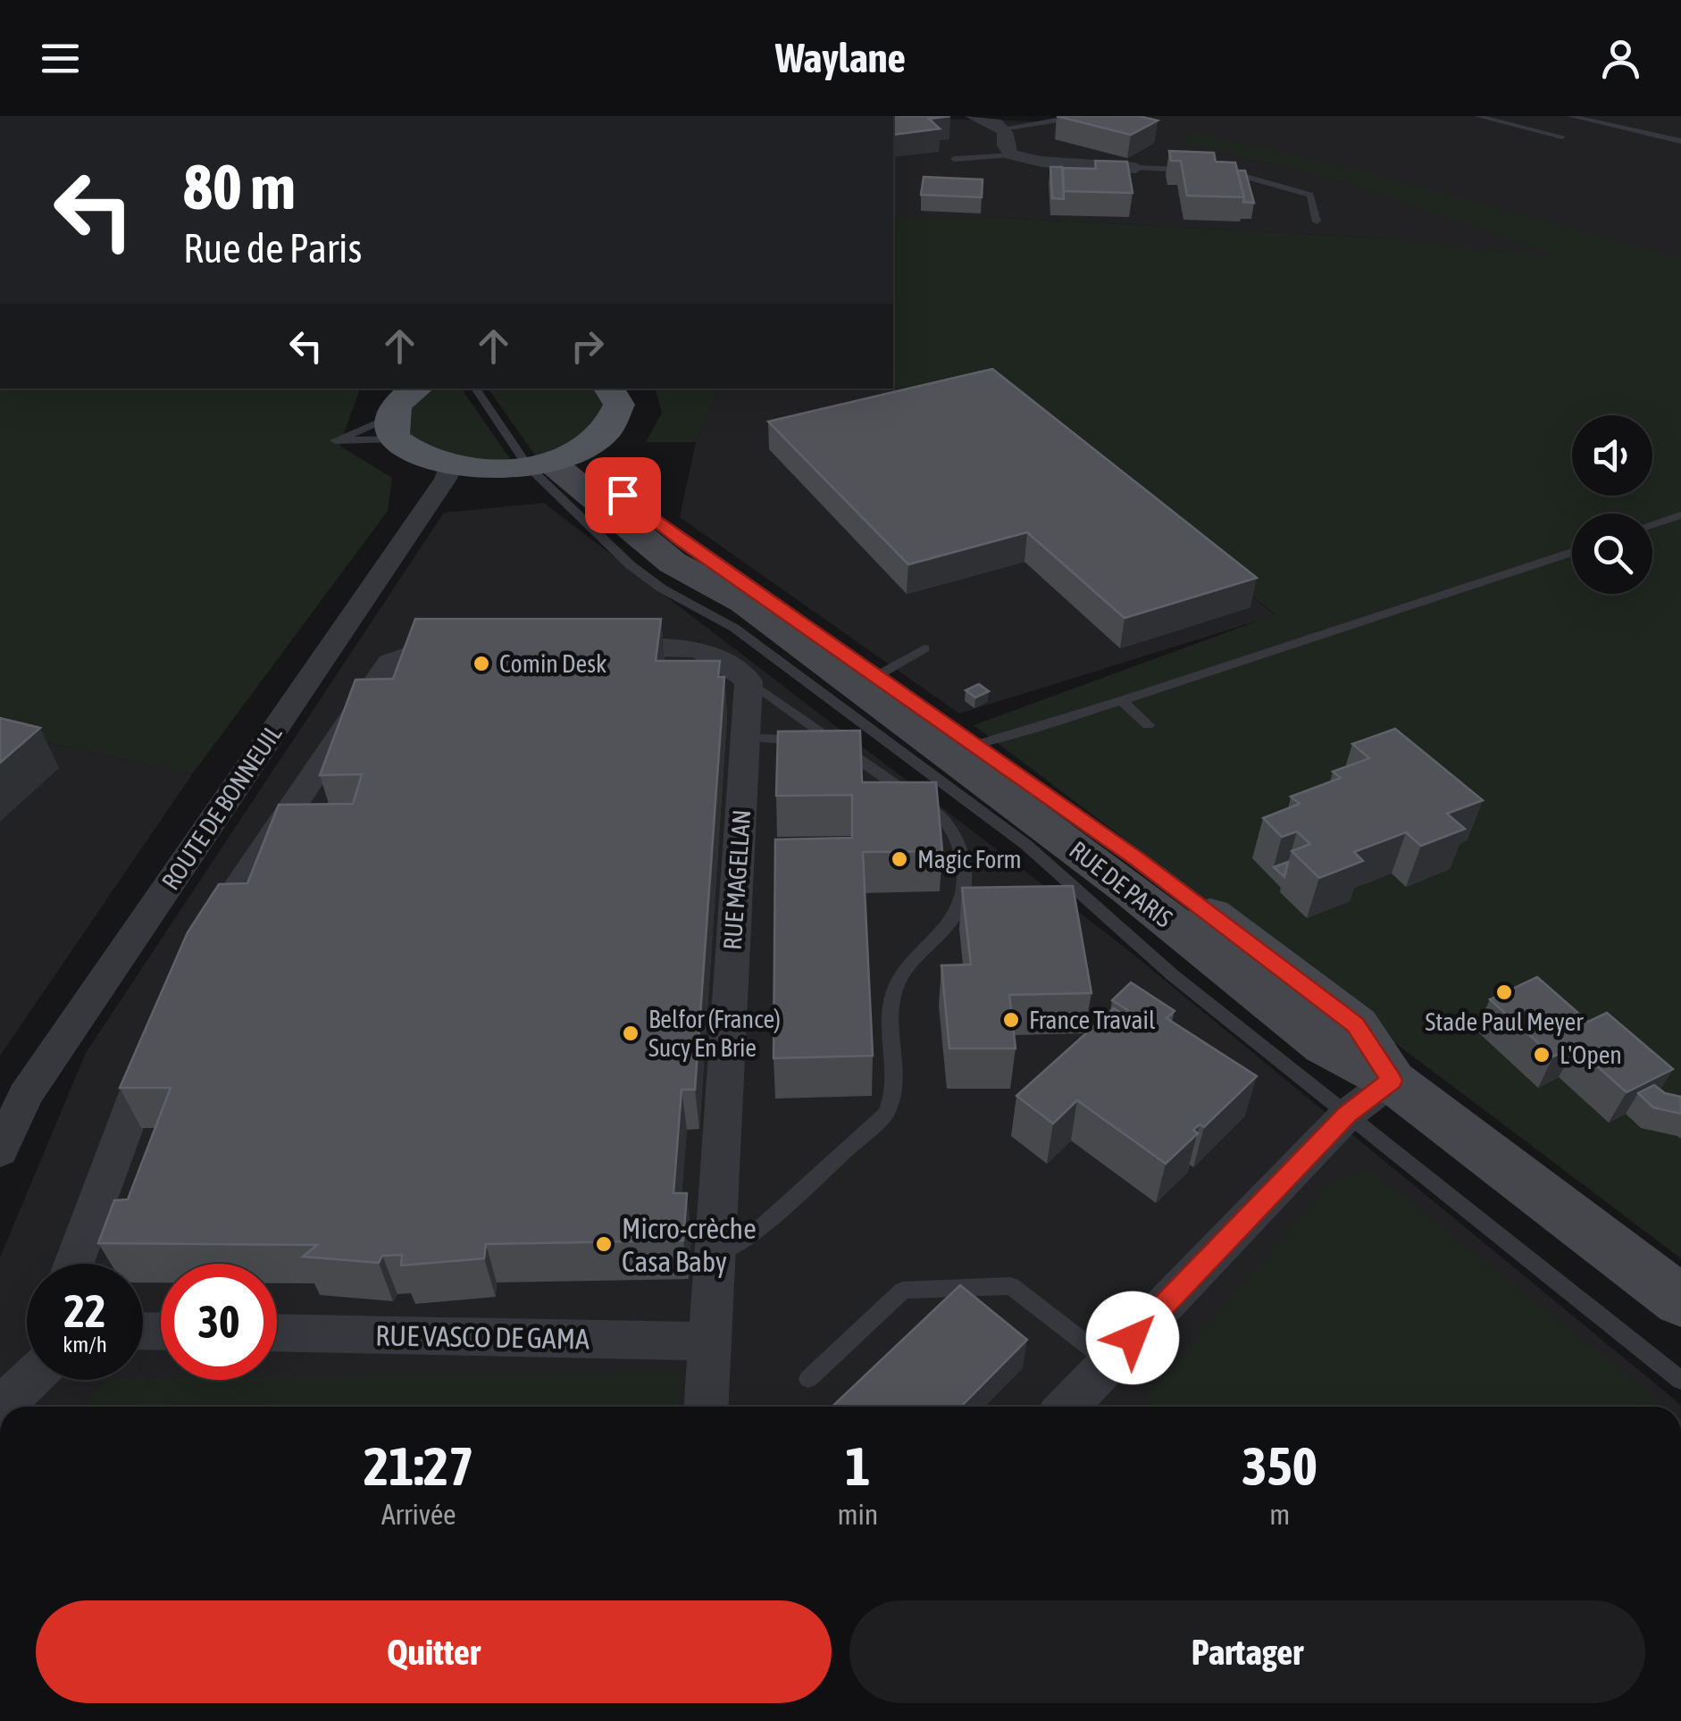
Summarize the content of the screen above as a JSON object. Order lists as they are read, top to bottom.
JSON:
{
  "streets": {
    "main road": ["RUE DE PARIS"],
    "street": ["ROUTE DE BONNEUIL", "RUE MAGELLAN", "RUE VASCO DE GAMA"]
  },
  "crossings": [
    ["RUE MAGELLAN", "RUE VASCO DE GAMA"]
  ],
  "places": [
    "Comin Desk",
    "Magic Form",
    "Stade Paul Meyer",
    "France Travail",
    "Belfor (France) Sucy En Brie",
    "L'Open",
    "Micro-crèche Casa Baby"
  ],
  "page": {
    "header": "Waylane",
    "turn": ["80 m", "Rue de Paris"],
    "speed": "22 km/h",
    "limit": "30",
    "eta": [
      "21:27",
      "Arrivée",
      "1",
      "min",
      "350",
      "m"
    ],
    "buttons": ["Quitter", "Partager"]
  }
}
